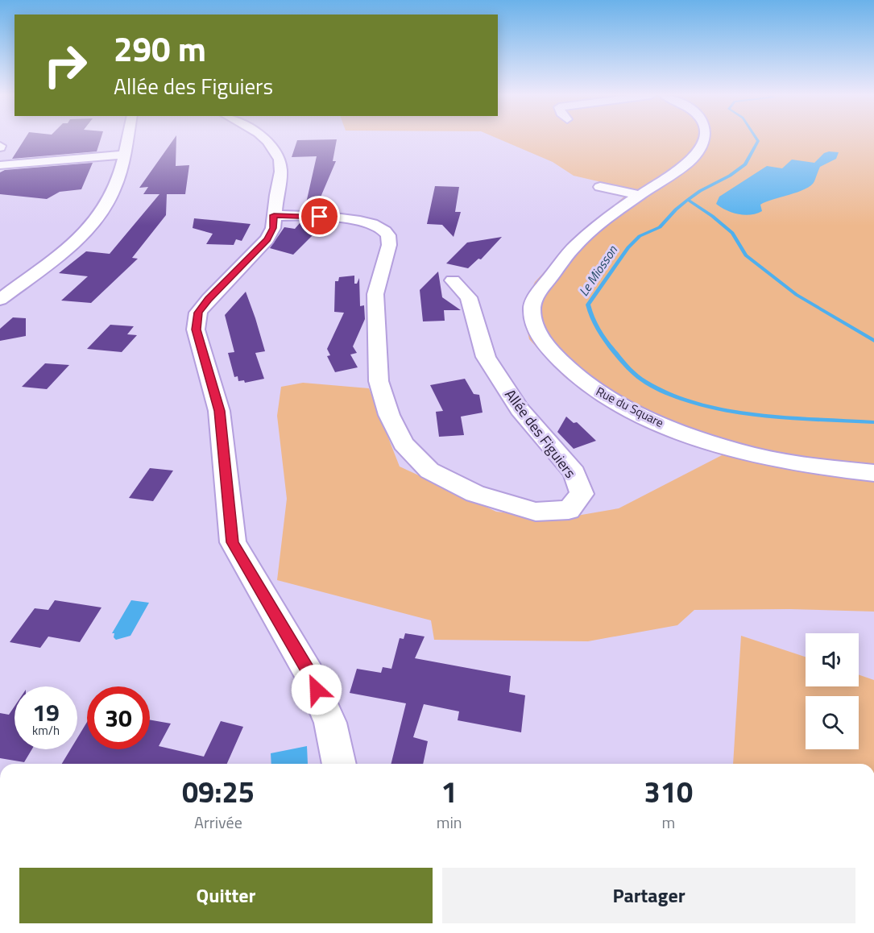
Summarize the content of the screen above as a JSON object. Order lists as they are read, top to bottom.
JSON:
{
  "streets": {
    "street": ["Rue du Square", "Allée des Figuiers"]
  },
  "water": ["Le Miosson"],
  "page": {
    "turn": ["290 m", "Allée des Figuiers"],
    "speed": "19 km/h",
    "limit": "30",
    "eta": [
      "09:25",
      "Arrivée",
      "1",
      "min",
      "310",
      "m"
    ],
    "buttons": ["Quitter", "Partager"]
  }
}
